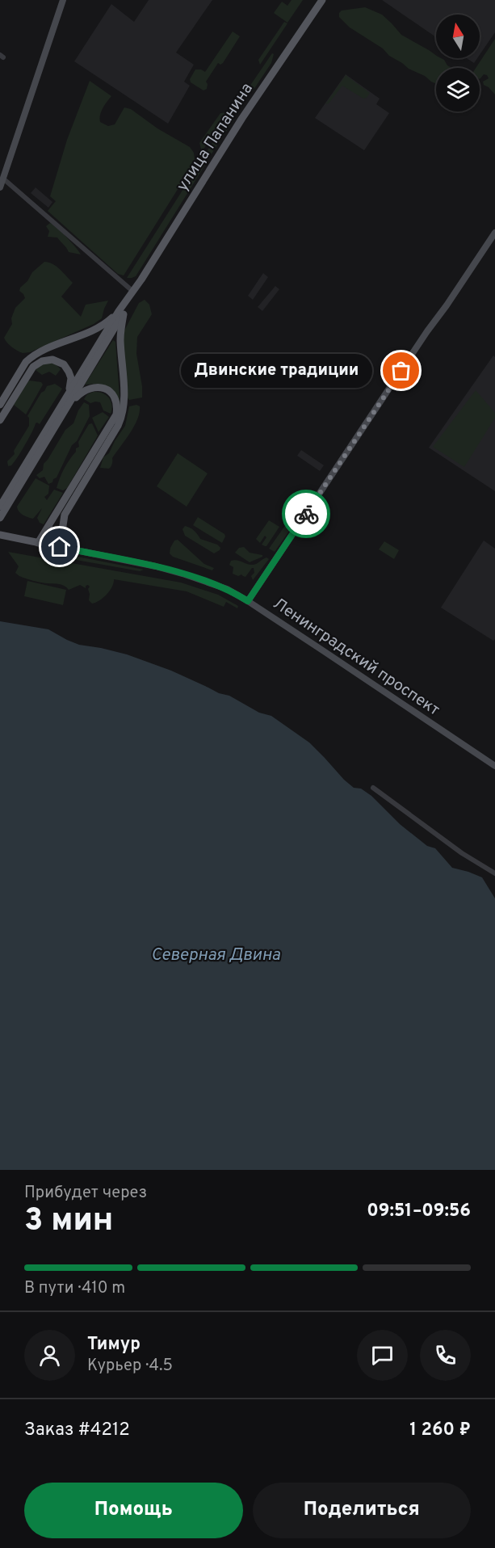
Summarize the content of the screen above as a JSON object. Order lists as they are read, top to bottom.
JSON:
{
  "streets": {
    "main road": ["улица Папанина", "Ленинградский проспект"]
  },
  "water": ["Северная Двина"],
  "places": ["Двинские традиции"],
  "north": "top",
  "page": {
    "bubble": "Двинские традиции",
    "heading": ["3 мин", "Прибудет через", "09:51–09:56"],
    "panel": [
      "Тимур",
      "Курьер · 4.5",
      "Заказ #4212",
      "1 260 ₽"
    ],
    "bar": "В пути · 410 m",
    "buttons": ["Помощь", "Поделиться"]
  }
}
